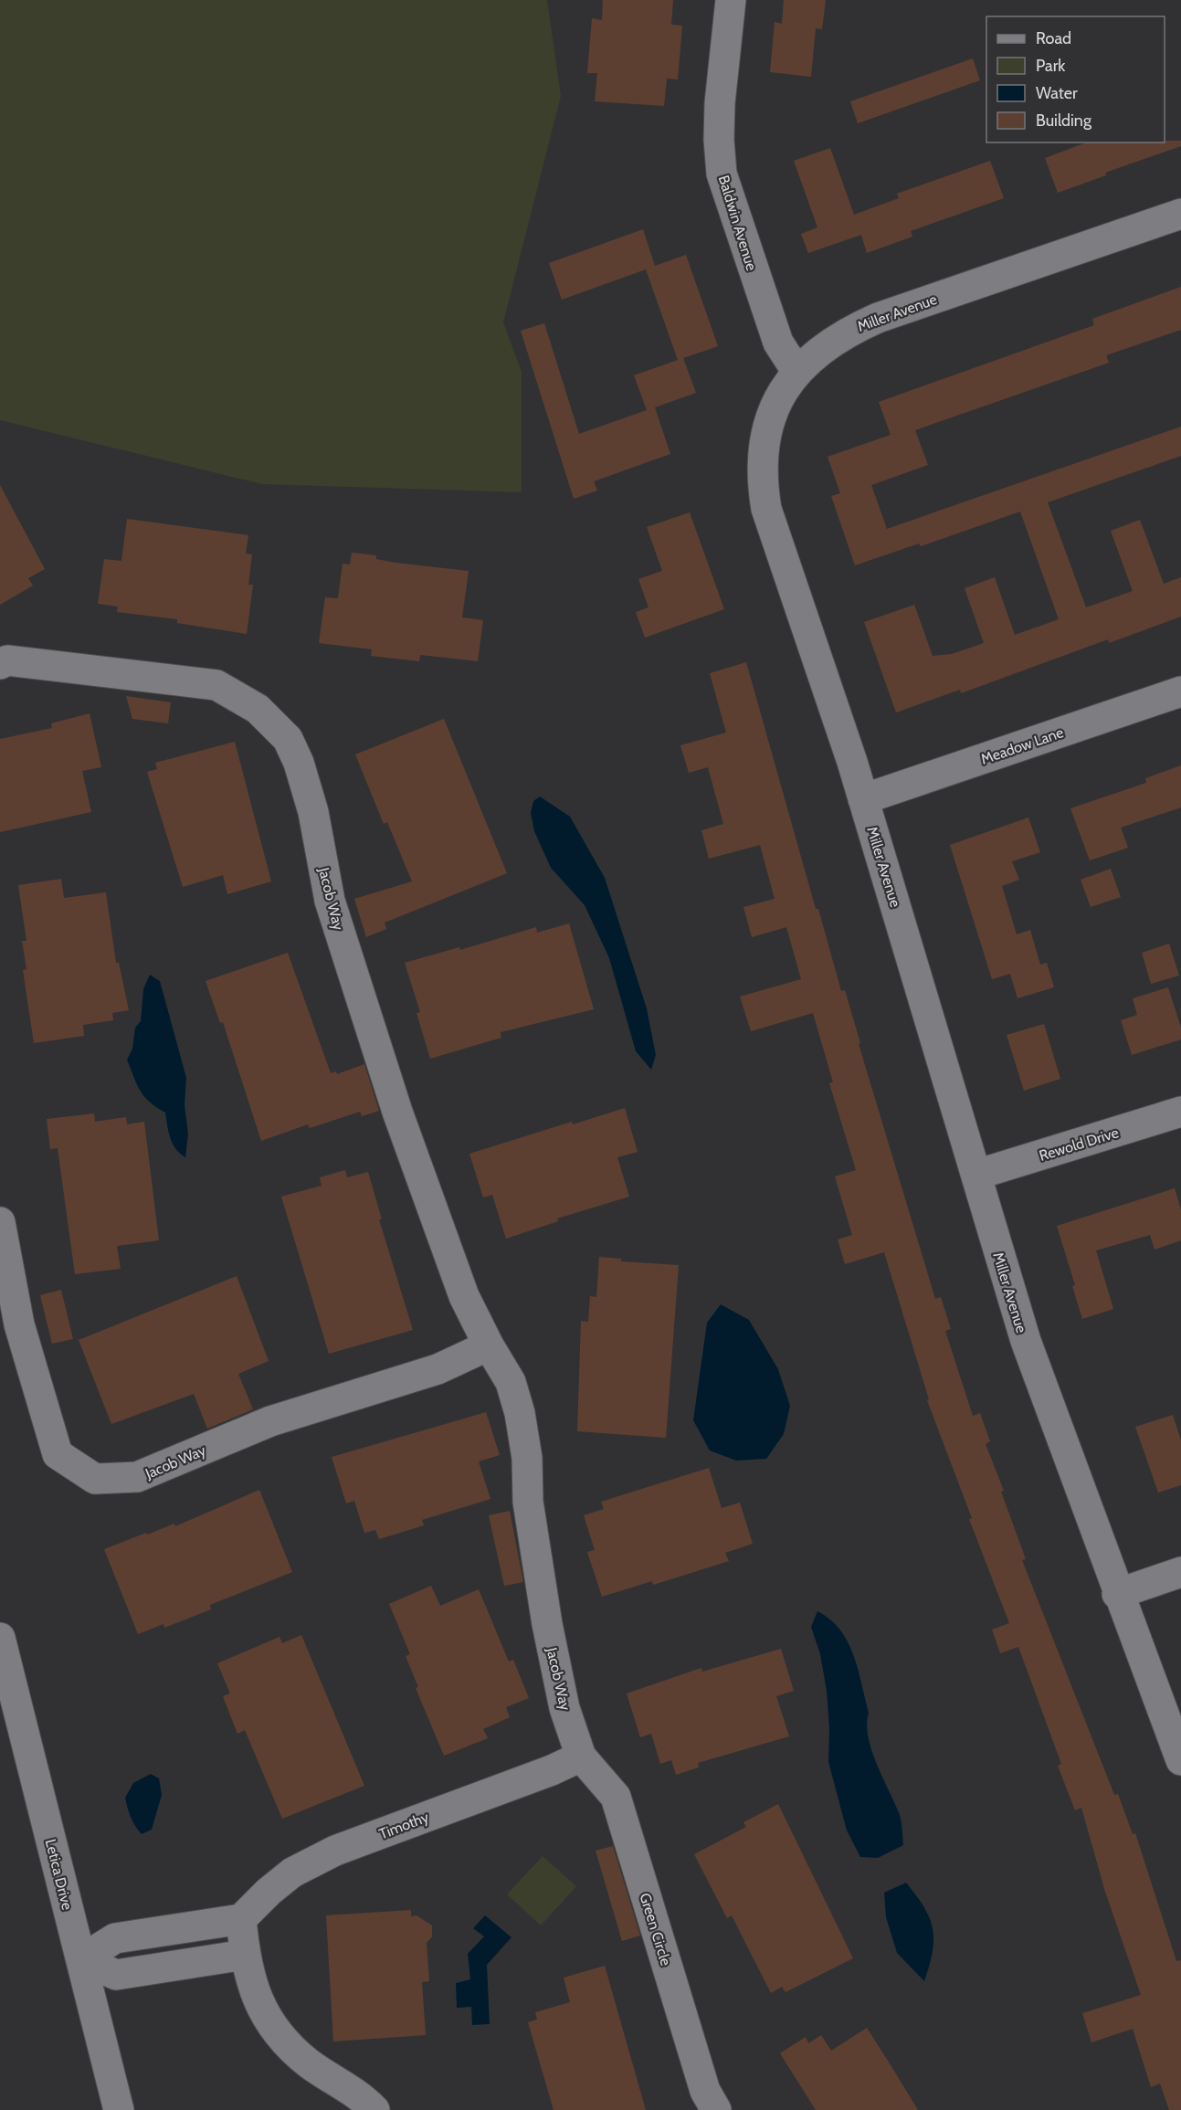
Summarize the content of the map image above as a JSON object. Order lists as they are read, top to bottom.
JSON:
{
  "streets": {
    "street": [
      "Baldwin Avenue",
      "Miller Avenue",
      "Meadow Lane",
      "Jacob Way",
      "Rewold Drive",
      "Timothy",
      "Letica Drive",
      "Green Circle"
    ]
  },
  "crossings": [
    ["Baldwin Avenue", "Miller Avenue"],
    ["Miller Avenue", "Meadow Lane"],
    ["Miller Avenue", "Rewold Drive"],
    ["Jacob Way", "Timothy"],
    ["Jacob Way", "Green Circle"],
    ["Timothy", "Green Circle"]
  ],
  "legend": [
    "Road",
    "Park",
    "Water",
    "Building"
  ]
}
